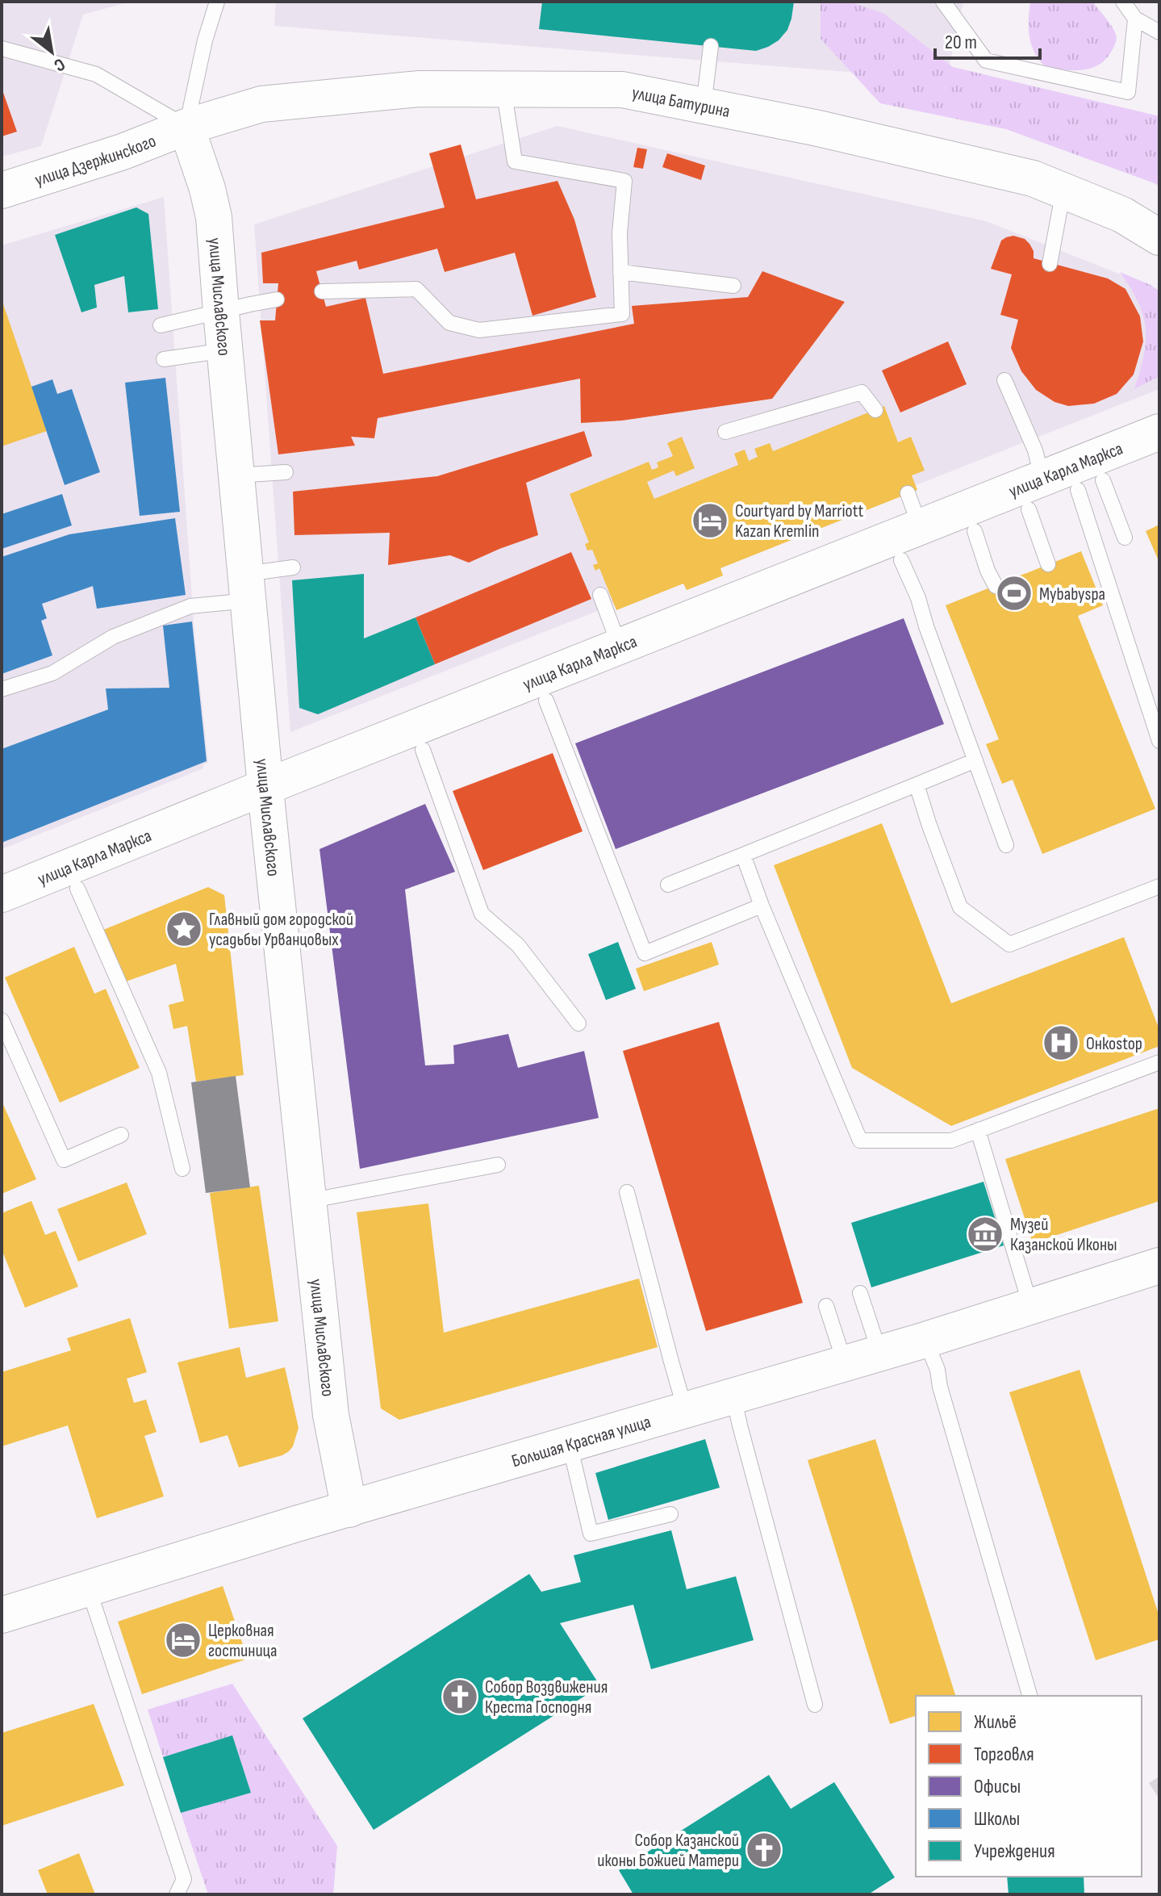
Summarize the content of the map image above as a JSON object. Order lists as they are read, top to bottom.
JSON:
{
  "streets": {
    "main road": [
      "улица Батурина",
      "улица Дзержинского",
      "улица Миславского",
      "улица Карла Маркса",
      "Большая Красная улица"
    ]
  },
  "crossings": [
    ["улица Батурина", "улица Дзержинского"],
    ["улица Батурина", "улица Миславского"],
    ["улица Дзержинского", "улица Миславского"],
    ["улица Миславского", "улица Карла Маркса"],
    ["улица Миславского", "Большая Красная улица"]
  ],
  "places": {
    "hotel": ["Courtyard by Marriott Kazan Kremlin", "Церковная гостиница"],
    "sports": ["Mybabyspa"],
    "place": ["Главный дом городской усадьбы Урванцовых"],
    "hospital": ["Онкоstop"],
    "museum": ["Музей Казанской Иконы"],
    "church": ["Собор Воздвижения Креста Господня", "Собор Казанской иконы Божией Матери"]
  },
  "legend": [
    "Жильё",
    "Торговля",
    "Офисы",
    "Школы",
    "Учреждения"
  ],
  "scale_bar": "20 m",
  "north": "bottom right"
}
